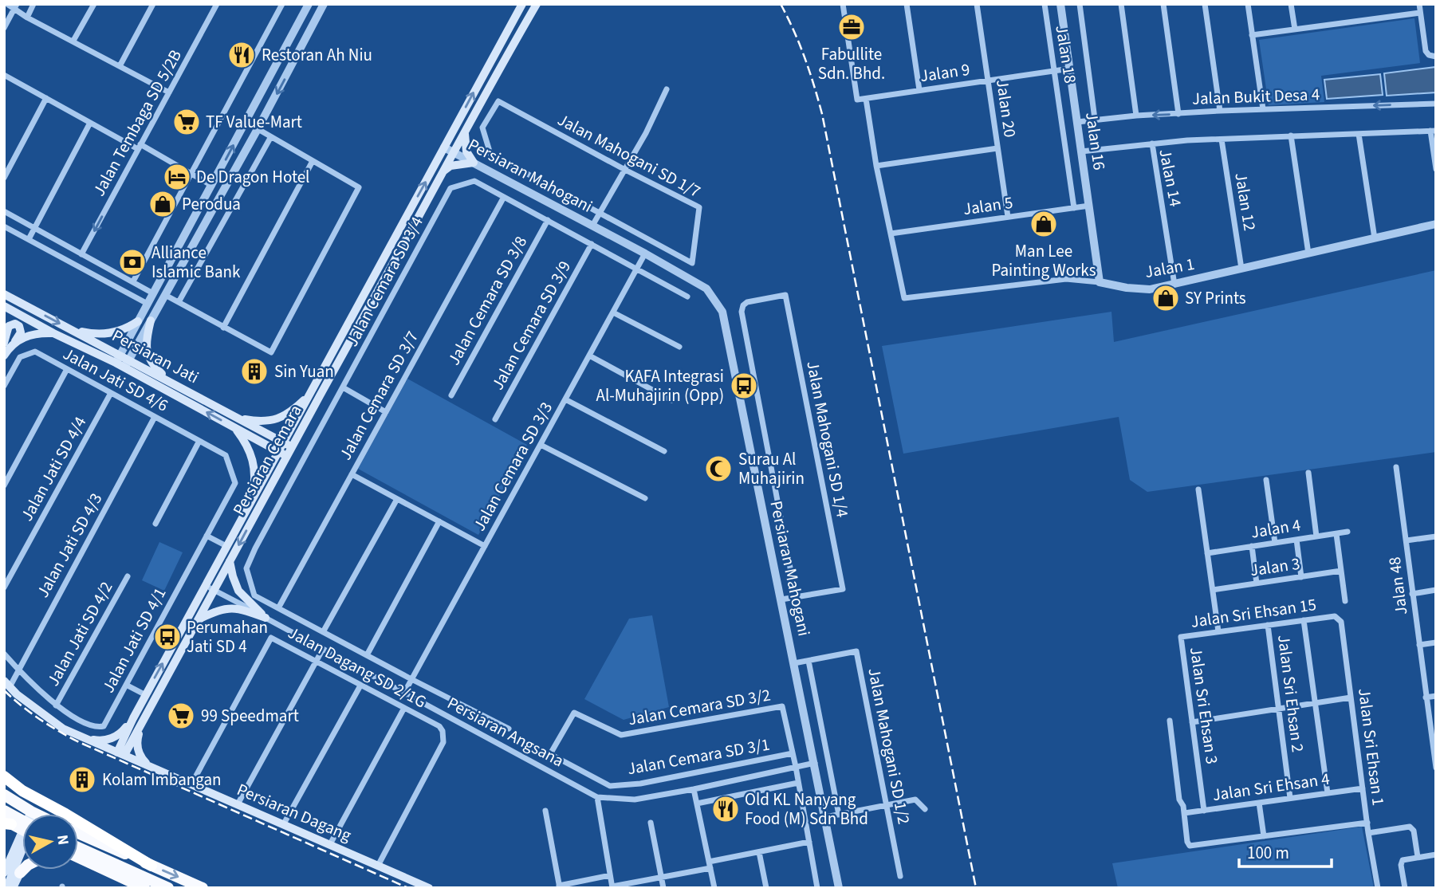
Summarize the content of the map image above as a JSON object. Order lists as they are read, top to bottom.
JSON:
{
  "streets": {
    "main road": ["Persiaran Jati", "Persiaran Cemara", "Persiaran Dagang"],
    "street": [
      "Jalan 18",
      "Jalan 9",
      "Jalan Bukit Desa 4",
      "Jalan 20",
      "Jalan Tembaga SD 5/2B",
      "Jalan 16",
      "Jalan Mahogani SD 1/7",
      "Persiaran Mahogani",
      "Jalan 14",
      "Jalan 12",
      "Jalan 5",
      "Jalan 1",
      "Jalan Cemara SD 3/4",
      "Jalan Cemara SD 3/8",
      "Jalan Cemara SD 3/9",
      "Jalan Jati SD 4/6",
      "Jalan Cemara SD 3/7",
      "Jalan Mahogani SD 1/4",
      "Jalan Cemara SD 3/3",
      "Jalan Jati SD 4/4",
      "Jalan 4",
      "Jalan Jati SD 4/3",
      "Jalan 3",
      "Jalan 48",
      "Jalan Sri Ehsan 15",
      "Jalan Jati SD 4/2",
      "Jalan Jati SD 4/1",
      "Jalan Dagang SD 2/1G",
      "Jalan Sri Ehsan 2",
      "Jalan Sri Ehsan 3",
      "Jalan Cemara SD 3/2",
      "Persiaran Angsana",
      "Jalan Mahogani SD 1/2",
      "Jalan Sri Ehsan 1",
      "Jalan Cemara SD 3/1",
      "Jalan Sri Ehsan 4"
    ]
  },
  "crossings": [
    ["Jalan 18", "Jalan 9"],
    ["Jalan 18", "Jalan 5"],
    ["Jalan 9", "Jalan 20"],
    ["Jalan 9", "Jalan 16"],
    ["Jalan Bukit Desa 4", "Jalan 16"],
    ["Jalan 20", "Jalan 5"],
    ["Jalan 16", "Jalan 14"],
    ["Jalan 16", "Jalan 5"],
    ["Jalan 16", "Jalan 1"],
    ["Persiaran Mahogani", "Persiaran Cemara"],
    ["Persiaran Mahogani", "Jalan Cemara SD 3/3"],
    ["Persiaran Mahogani", "Persiaran Angsana"],
    ["Persiaran Mahogani", "Jalan Mahogani SD 1/2"],
    ["Jalan 14", "Jalan 1"],
    ["Jalan 12", "Jalan 1"],
    ["Jalan 5", "Jalan 1"],
    ["Jalan Cemara SD 3/4", "Jalan Cemara SD 3/8"],
    ["Jalan Cemara SD 3/4", "Jalan Cemara SD 3/9"],
    ["Jalan Cemara SD 3/4", "Jalan Cemara SD 3/7"],
    ["Jalan Cemara SD 3/4", "Jalan Cemara SD 3/3"],
    ["Persiaran Jati", "Persiaran Cemara"],
    ["Jalan Jati SD 4/6", "Jalan Jati SD 4/4"],
    ["Jalan Jati SD 4/6", "Jalan Jati SD 4/3"],
    ["Jalan Jati SD 4/6", "Jalan Jati SD 4/1"],
    ["Persiaran Cemara", "Persiaran Angsana"],
    ["Persiaran Cemara", "Persiaran Dagang"],
    ["Jalan Cemara SD 3/3", "Persiaran Angsana"],
    ["Jalan Jati SD 4/3", "Jalan Jati SD 4/1"],
    ["Jalan Jati SD 4/3", "Persiaran Dagang"],
    ["Jalan Sri Ehsan 15", "Jalan Sri Ehsan 2"],
    ["Jalan Sri Ehsan 15", "Jalan Sri Ehsan 3"],
    ["Jalan Sri Ehsan 15", "Jalan Sri Ehsan 1"],
    ["Jalan Jati SD 4/2", "Jalan Jati SD 4/1"],
    ["Jalan Dagang SD 2/1G", "Persiaran Dagang"],
    ["Jalan Sri Ehsan 2", "Jalan Sri Ehsan 4"],
    ["Jalan Sri Ehsan 3", "Jalan Sri Ehsan 4"],
    ["Jalan Cemara SD 3/2", "Jalan Cemara SD 3/1"],
    ["Jalan Sri Ehsan 1", "Jalan Sri Ehsan 4"]
  ],
  "one_way": ["Jalan Tembaga SD 5/2B"],
  "places": {
    "office": ["Fabullite Sdn. Bhd."],
    "restaurant": ["Restoran Ah Niu", "Old KL Nanyang Food (M) Sdn Bhd"],
    "supermarket": ["TF Value-Mart", "99 Speedmart"],
    "hotel": ["De Dragon Hotel"],
    "shop": ["Perodua", "Man Lee Painting Works", "SY Prints"],
    "bank": ["Alliance Islamic Bank"],
    "building": ["Sin Yuan", "Kolam Imbangan"],
    "bus stop": ["KAFA Integrasi Al-Muhajirin (Opp)", "Perumahan Jati SD 4"],
    "mosque": ["Surau Al Muhajirin"]
  },
  "scale_bar": "100 m",
  "north": "right"
}
